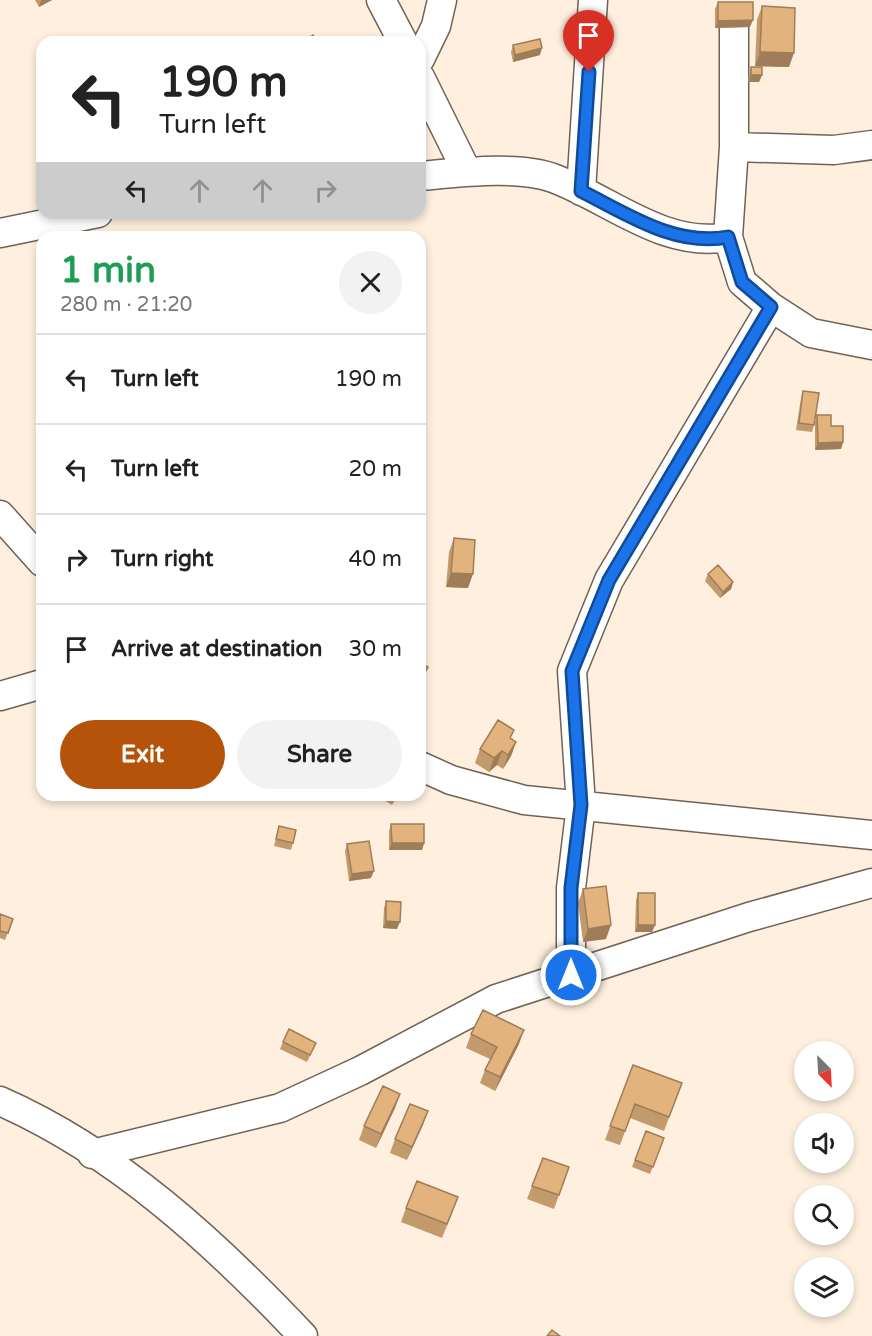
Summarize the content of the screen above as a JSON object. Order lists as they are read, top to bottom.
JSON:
{
  "north": "bottom right",
  "page": {
    "turn": ["190 m", "Turn left"],
    "heading": ["1 min", "280 m · 21:20"],
    "list": [
      {
        "name": "Turn left",
        "value": "190 m"
      },
      {
        "name": "Turn left",
        "value": "20 m"
      },
      {
        "name": "Turn right",
        "value": "40 m"
      },
      {
        "name": "Arrive at destination",
        "value": "30 m"
      }
    ],
    "buttons": ["Exit", "Share"]
  }
}
